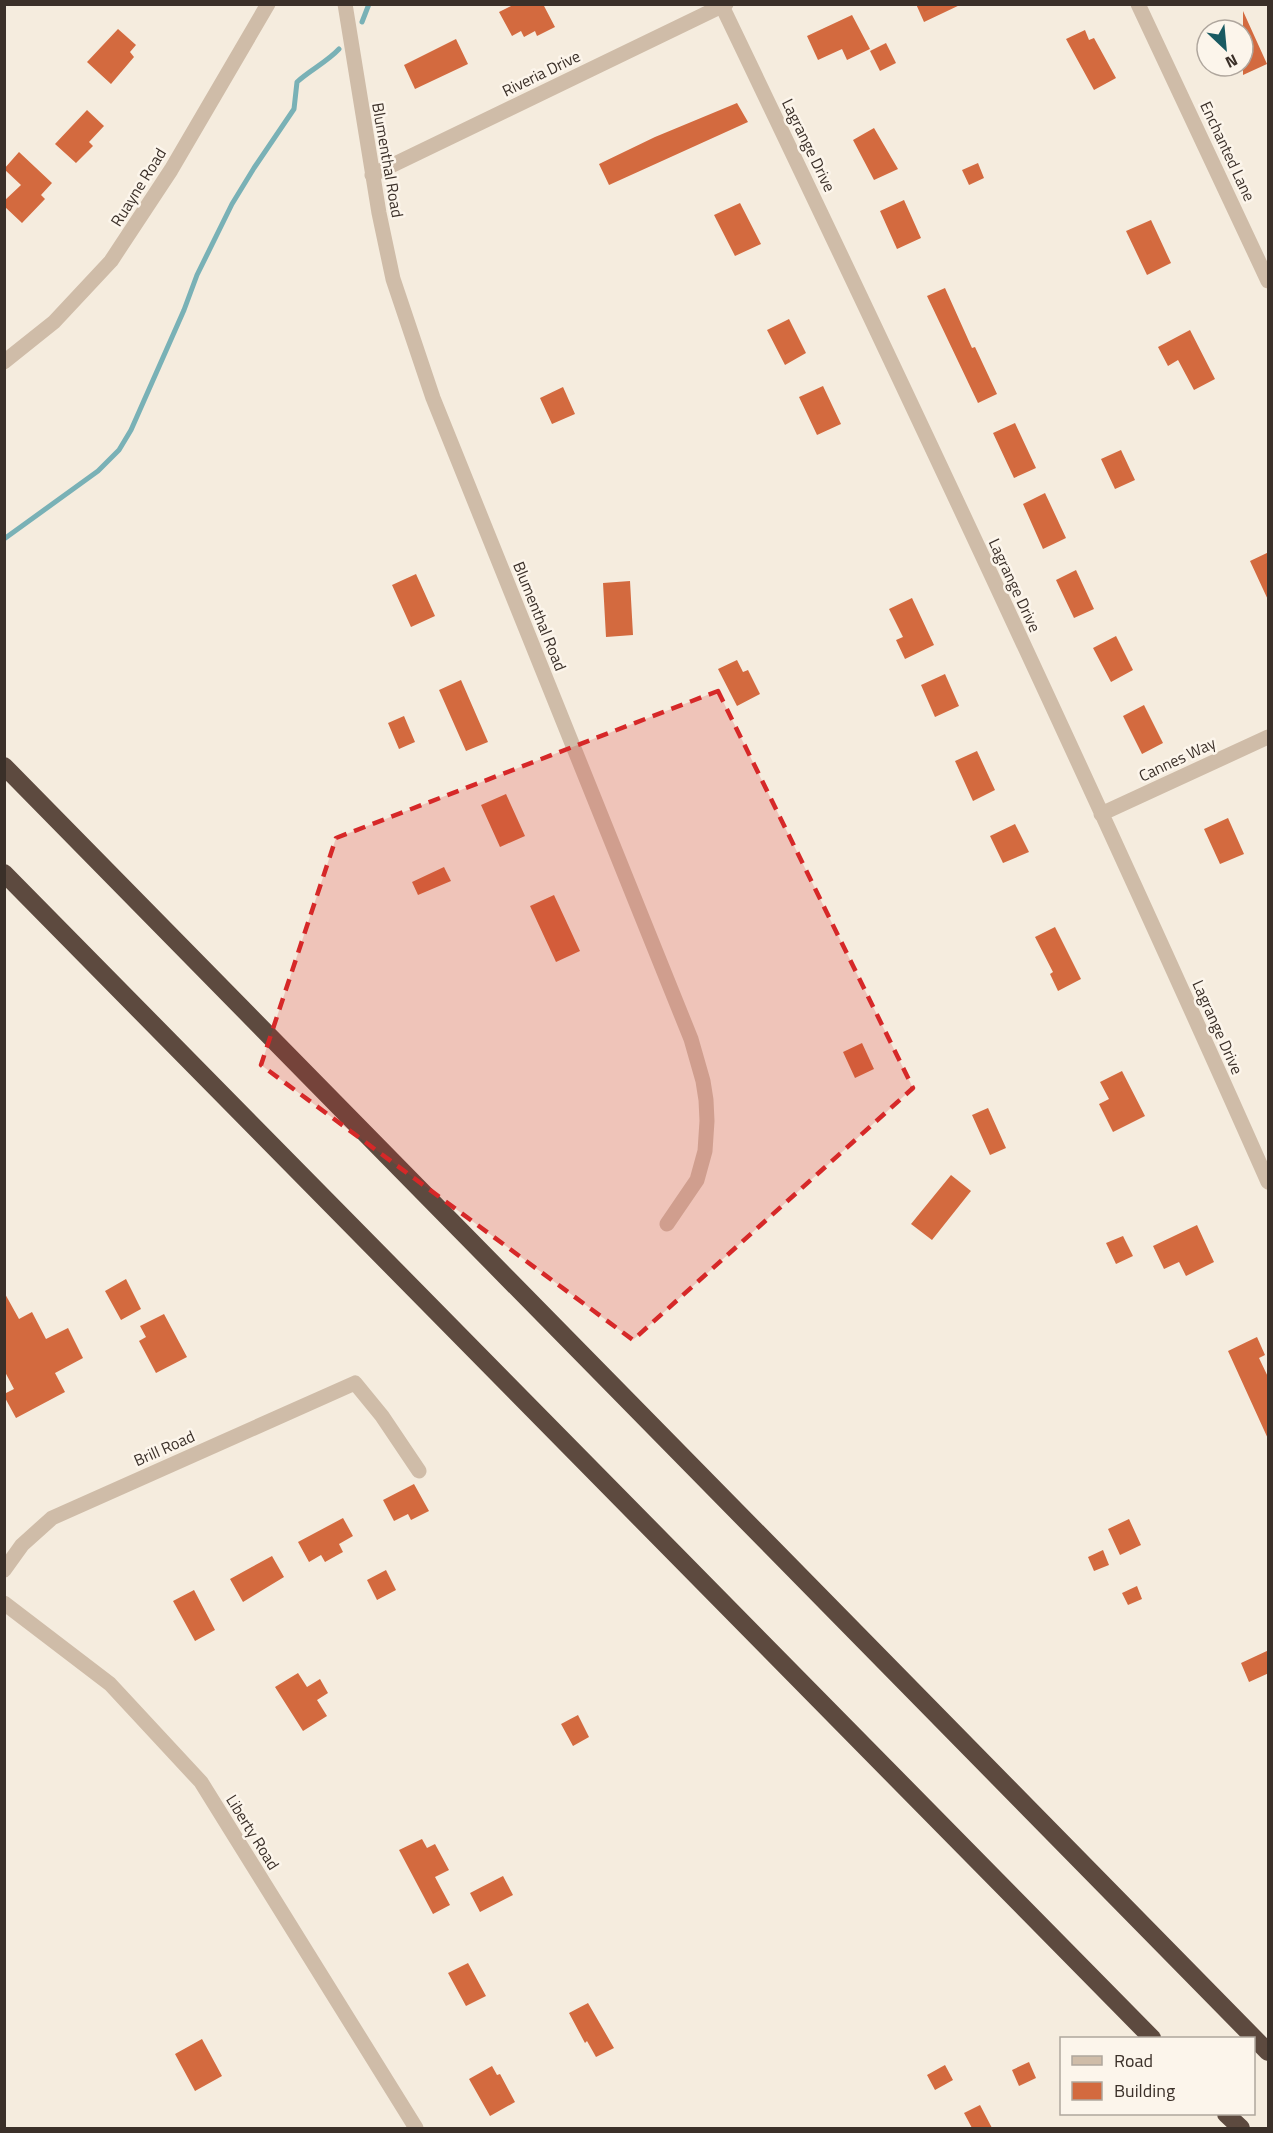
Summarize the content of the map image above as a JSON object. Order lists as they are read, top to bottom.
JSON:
{
  "streets": {
    "street": [
      "Riveria Drive",
      "Lagrange Drive",
      "Enchanted Lane",
      "Blumenthal Road",
      "Ruayne Road",
      "Cannes Way",
      "Brill Road",
      "Liberty Road"
    ]
  },
  "crossings": [
    ["Riveria Drive", "Lagrange Drive"],
    ["Riveria Drive", "Blumenthal Road"],
    ["Lagrange Drive", "Cannes Way"]
  ],
  "legend": ["Road", "Building"],
  "north": "bottom right"
}
